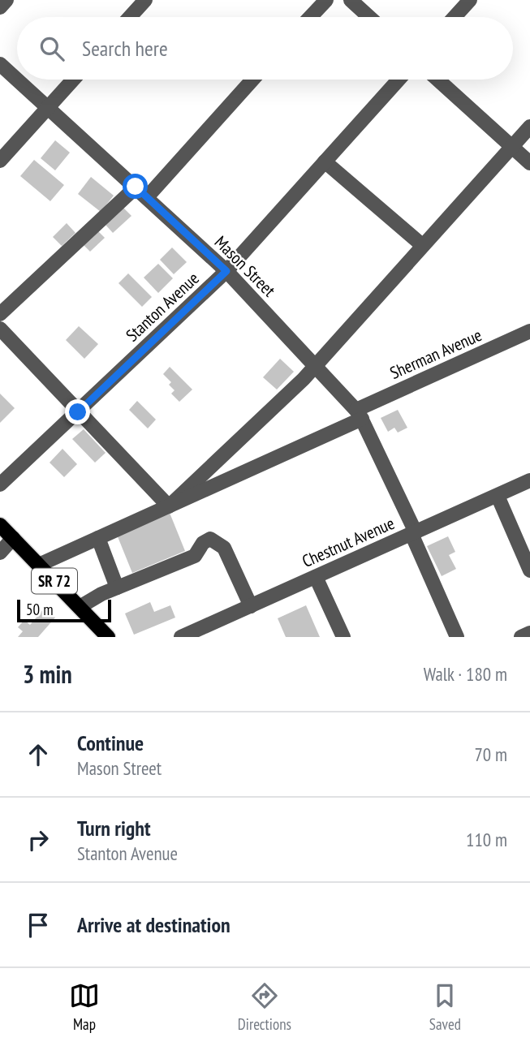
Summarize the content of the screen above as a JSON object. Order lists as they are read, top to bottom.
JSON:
{
  "streets": {
    "main road": ["SR 72"],
    "street": [
      "Mason Street",
      "Stanton Avenue",
      "Sherman Avenue",
      "Chestnut Avenue"
    ]
  },
  "crossings": [
    ["Mason Street", "Stanton Avenue"],
    ["Mason Street", "Sherman Avenue"],
    ["Mason Street", "Chestnut Avenue"],
    ["Sherman Avenue", "SR 72"]
  ],
  "scale_bar": "50 m",
  "page": {
    "search": "Search here",
    "scale": "50 m",
    "heading": ["3 min", "Walk · 180 m"],
    "list": [
      ["Continue", "Mason Street", "70 m"],
      ["Turn right", "Stanton Avenue", "110 m"],
      "Arrive at destination"
    ],
    "nav": ["Map", "Directions", "Saved"]
  }
}
